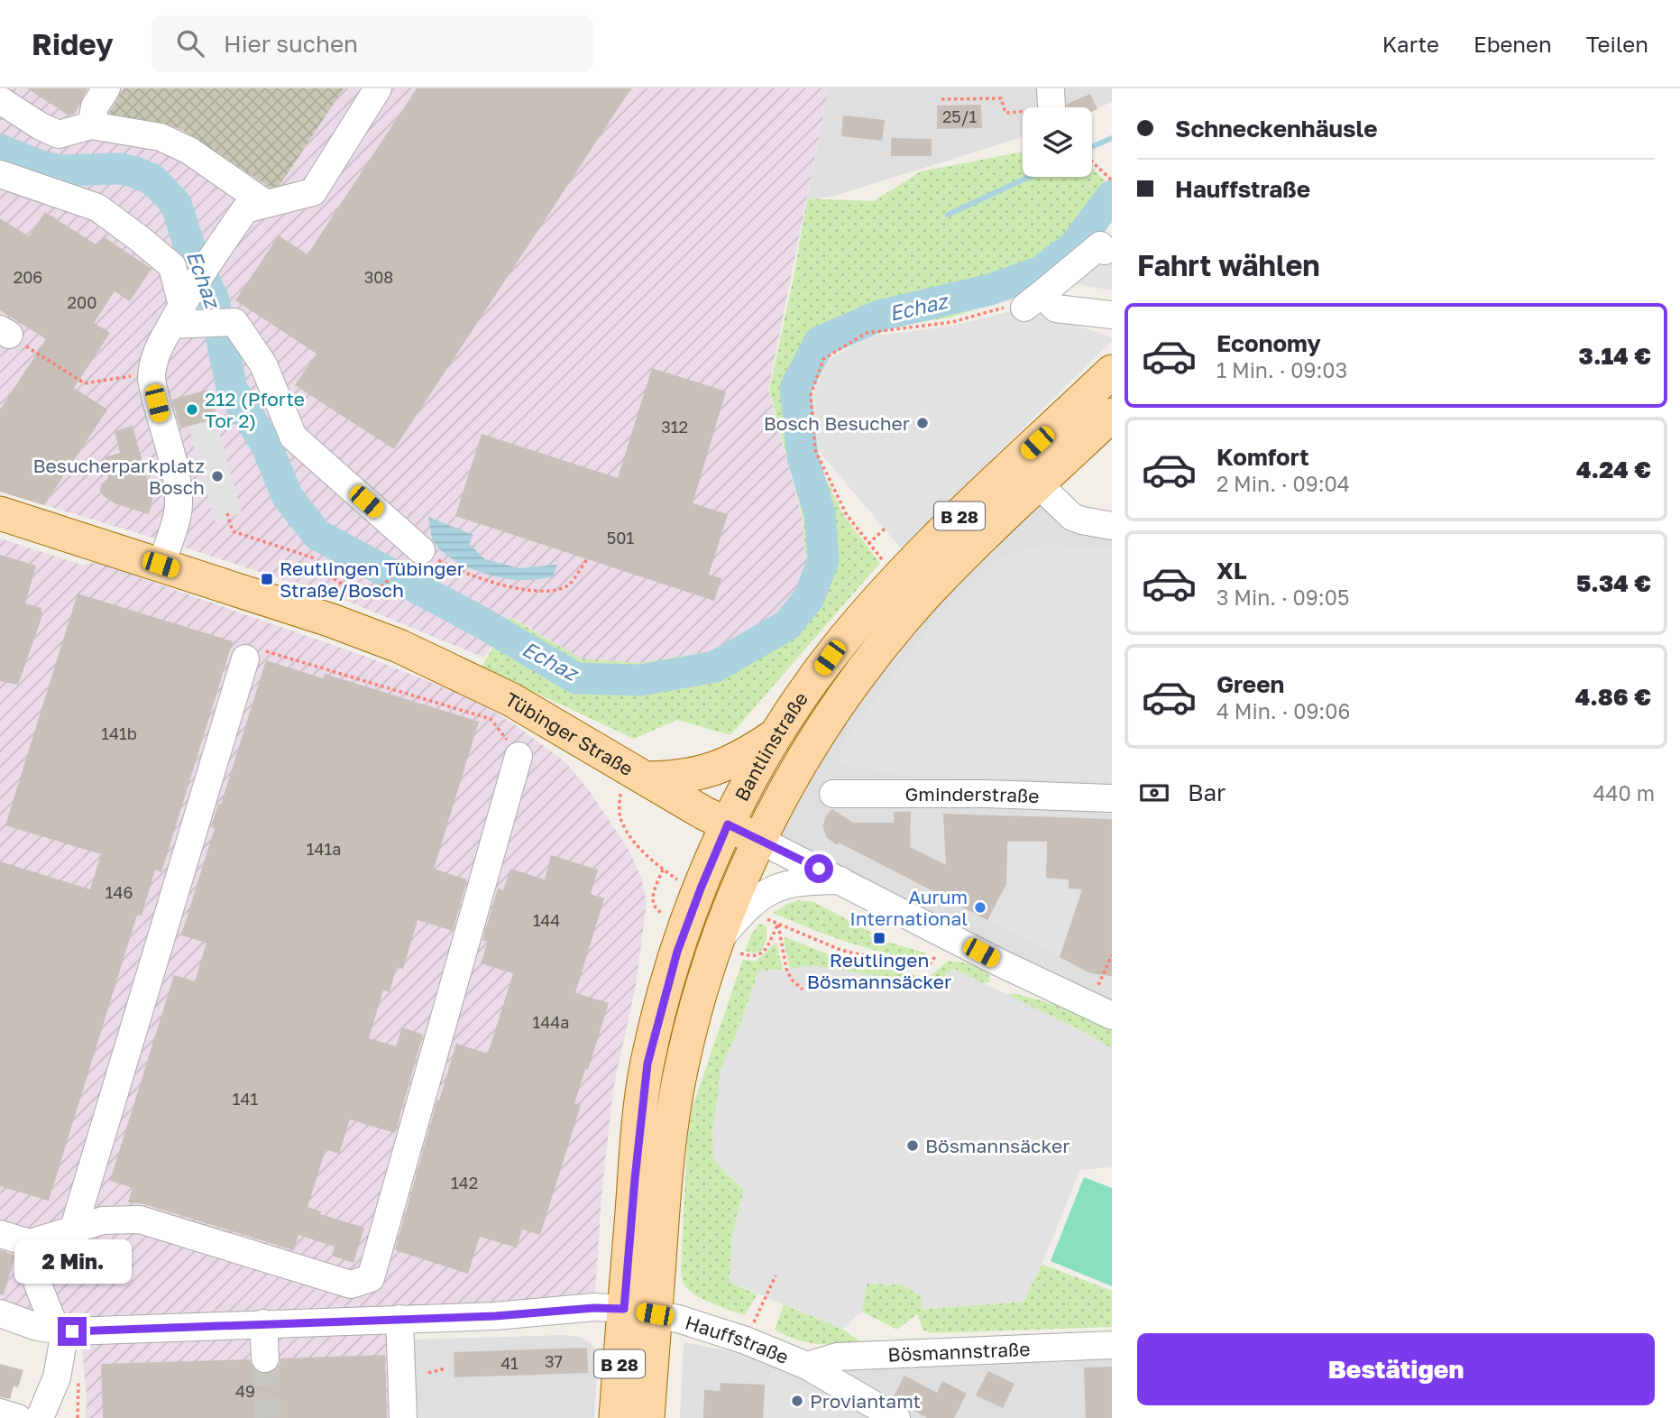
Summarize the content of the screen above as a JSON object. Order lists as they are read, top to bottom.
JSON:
{
  "streets": {
    "main road": ["B 28", "Tübinger Straße", "Bantlinstraße"],
    "street": ["Gminderstraße", "Hauffstraße", "Bösmannstraße"]
  },
  "crossings": [
    ["Tübinger Straße", "Bantlinstraße"],
    ["Bantlinstraße", "Hauffstraße"],
    ["Hauffstraße", "Bösmannstraße"]
  ],
  "water": ["Echaz"],
  "places": {
    "other": [
      "212 (Pforte Tor 2)",
      "Bosch Besucher",
      "Besucherparkplatz Bosch",
      "Aurum International",
      "Bösmannsäcker",
      "Proviantamt"
    ],
    "transit": ["Reutlingen Tübinger Straße/Bosch", "Reutlingen Bösmannsäcker"]
  },
  "house_numbers": [
    "25/1",
    "206",
    "308",
    "200",
    "312",
    "501",
    "141b",
    "141a",
    "146",
    "144",
    "144a",
    "141",
    "142",
    "37",
    "41",
    "49"
  ],
  "page": {
    "header": "Ridey",
    "search": "Hier suchen",
    "nav": ["Karte", "Ebenen", "Teilen"],
    "banner": ["Schneckenhäusle", "Hauffstraße"],
    "heading": "Fahrt wählen",
    "list": [
      {
        "name": "Economy",
        "note": "1 Min. · 09:03",
        "value": "3.14 €"
      },
      {
        "name": "Komfort",
        "note": "2 Min. · 09:04",
        "value": "4.24 €"
      },
      {
        "name": "XL",
        "note": "3 Min. · 09:05",
        "value": "5.34 €"
      },
      {
        "name": "Green",
        "note": "4 Min. · 09:06",
        "value": "4.86 €"
      }
    ],
    "pay": ["Bar", "440 m"],
    "bubble": "2 Min.",
    "buttons": "Bestätigen"
  }
}
